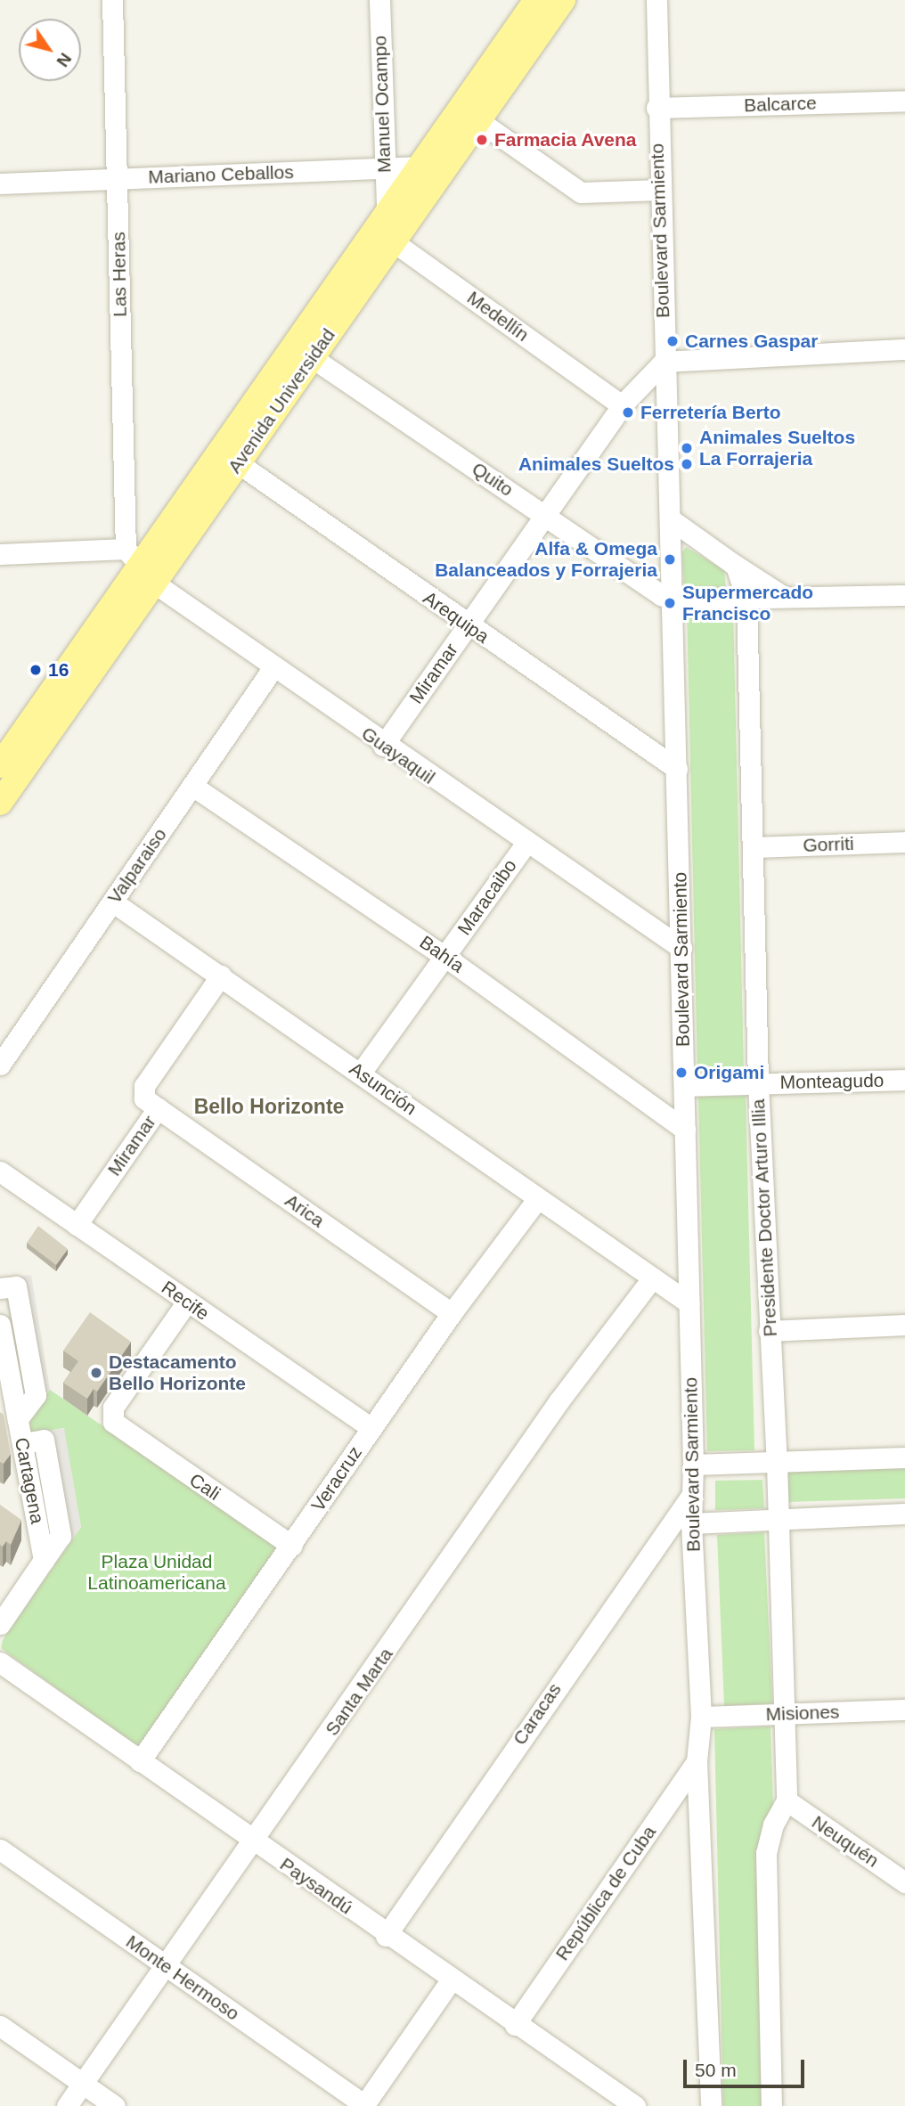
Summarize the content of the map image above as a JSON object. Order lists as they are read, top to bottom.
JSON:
{
  "streets": {
    "main road": ["Avenida Universidad"],
    "street": [
      "Manuel Ocampo",
      "Balcarce",
      "Mariano Ceballos",
      "Boulevard Sarmiento",
      "Las Heras",
      "Medellín",
      "Quito",
      "Arequipa",
      "Miramar",
      "Guayaquil",
      "Gorriti",
      "Valparaiso",
      "Maracaibo",
      "Bahía",
      "Monteagudo",
      "Asunción",
      "Arica",
      "Presidente Doctor Arturo Illia",
      "Recife",
      "Veracruz",
      "Cartagena",
      "Cali",
      "Santa Marta",
      "Misiones",
      "Caracas",
      "Neuquén",
      "Paysandú",
      "República de Cuba",
      "Monte Hermoso"
    ]
  },
  "crossings": [
    ["Manuel Ocampo", "Mariano Ceballos"],
    ["Manuel Ocampo", "Medellín"],
    ["Manuel Ocampo", "Avenida Universidad"],
    ["Balcarce", "Boulevard Sarmiento"],
    ["Mariano Ceballos", "Las Heras"],
    ["Mariano Ceballos", "Avenida Universidad"],
    ["Boulevard Sarmiento", "Quito"],
    ["Boulevard Sarmiento", "Arequipa"],
    ["Boulevard Sarmiento", "Miramar"],
    ["Boulevard Sarmiento", "Guayaquil"],
    ["Boulevard Sarmiento", "Bahía"],
    ["Boulevard Sarmiento", "Monteagudo"],
    ["Boulevard Sarmiento", "Asunción"],
    ["Boulevard Sarmiento", "Misiones"],
    ["Boulevard Sarmiento", "Caracas"],
    ["Boulevard Sarmiento", "República de Cuba"],
    ["Las Heras", "Avenida Universidad"],
    ["Las Heras", "Guayaquil"],
    ["Medellín", "Avenida Universidad"],
    ["Medellín", "Miramar"],
    ["Avenida Universidad", "Quito"],
    ["Avenida Universidad", "Arequipa"],
    ["Avenida Universidad", "Guayaquil"],
    ["Quito", "Miramar"],
    ["Arequipa", "Miramar"],
    ["Miramar", "Guayaquil"],
    ["Miramar", "Asunción"],
    ["Miramar", "Arica"],
    ["Miramar", "Recife"],
    ["Guayaquil", "Valparaiso"],
    ["Guayaquil", "Maracaibo"],
    ["Gorriti", "Presidente Doctor Arturo Illia"],
    ["Valparaiso", "Bahía"],
    ["Valparaiso", "Asunción"],
    ["Maracaibo", "Bahía"],
    ["Maracaibo", "Asunción"],
    ["Monteagudo", "Presidente Doctor Arturo Illia"],
    ["Asunción", "Veracruz"],
    ["Asunción", "Santa Marta"],
    ["Arica", "Veracruz"],
    ["Presidente Doctor Arturo Illia", "Misiones"],
    ["Presidente Doctor Arturo Illia", "Neuquén"],
    ["Recife", "Veracruz"],
    ["Recife", "Cali"],
    ["Veracruz", "Cali"],
    ["Veracruz", "Paysandú"],
    ["Santa Marta", "Paysandú"],
    ["Santa Marta", "Monte Hermoso"],
    ["Caracas", "Paysandú"],
    ["Paysandú", "República de Cuba"]
  ],
  "districts": ["Bello Horizonte"],
  "parks": ["Plaza Unidad Latinoamericana"],
  "places": [
    "Farmacia Avena",
    "Carnes Gaspar",
    "Ferretería Berto",
    "Animales Sueltos La Forrajeria",
    "Animales Sueltos",
    "Alfa & Omega Balanceados y Forrajeria",
    "Supermercado Francisco",
    "16",
    "Origami",
    "Destacamento Bello Horizonte"
  ],
  "scale_bar": "50 m",
  "north": "bottom right"
}
